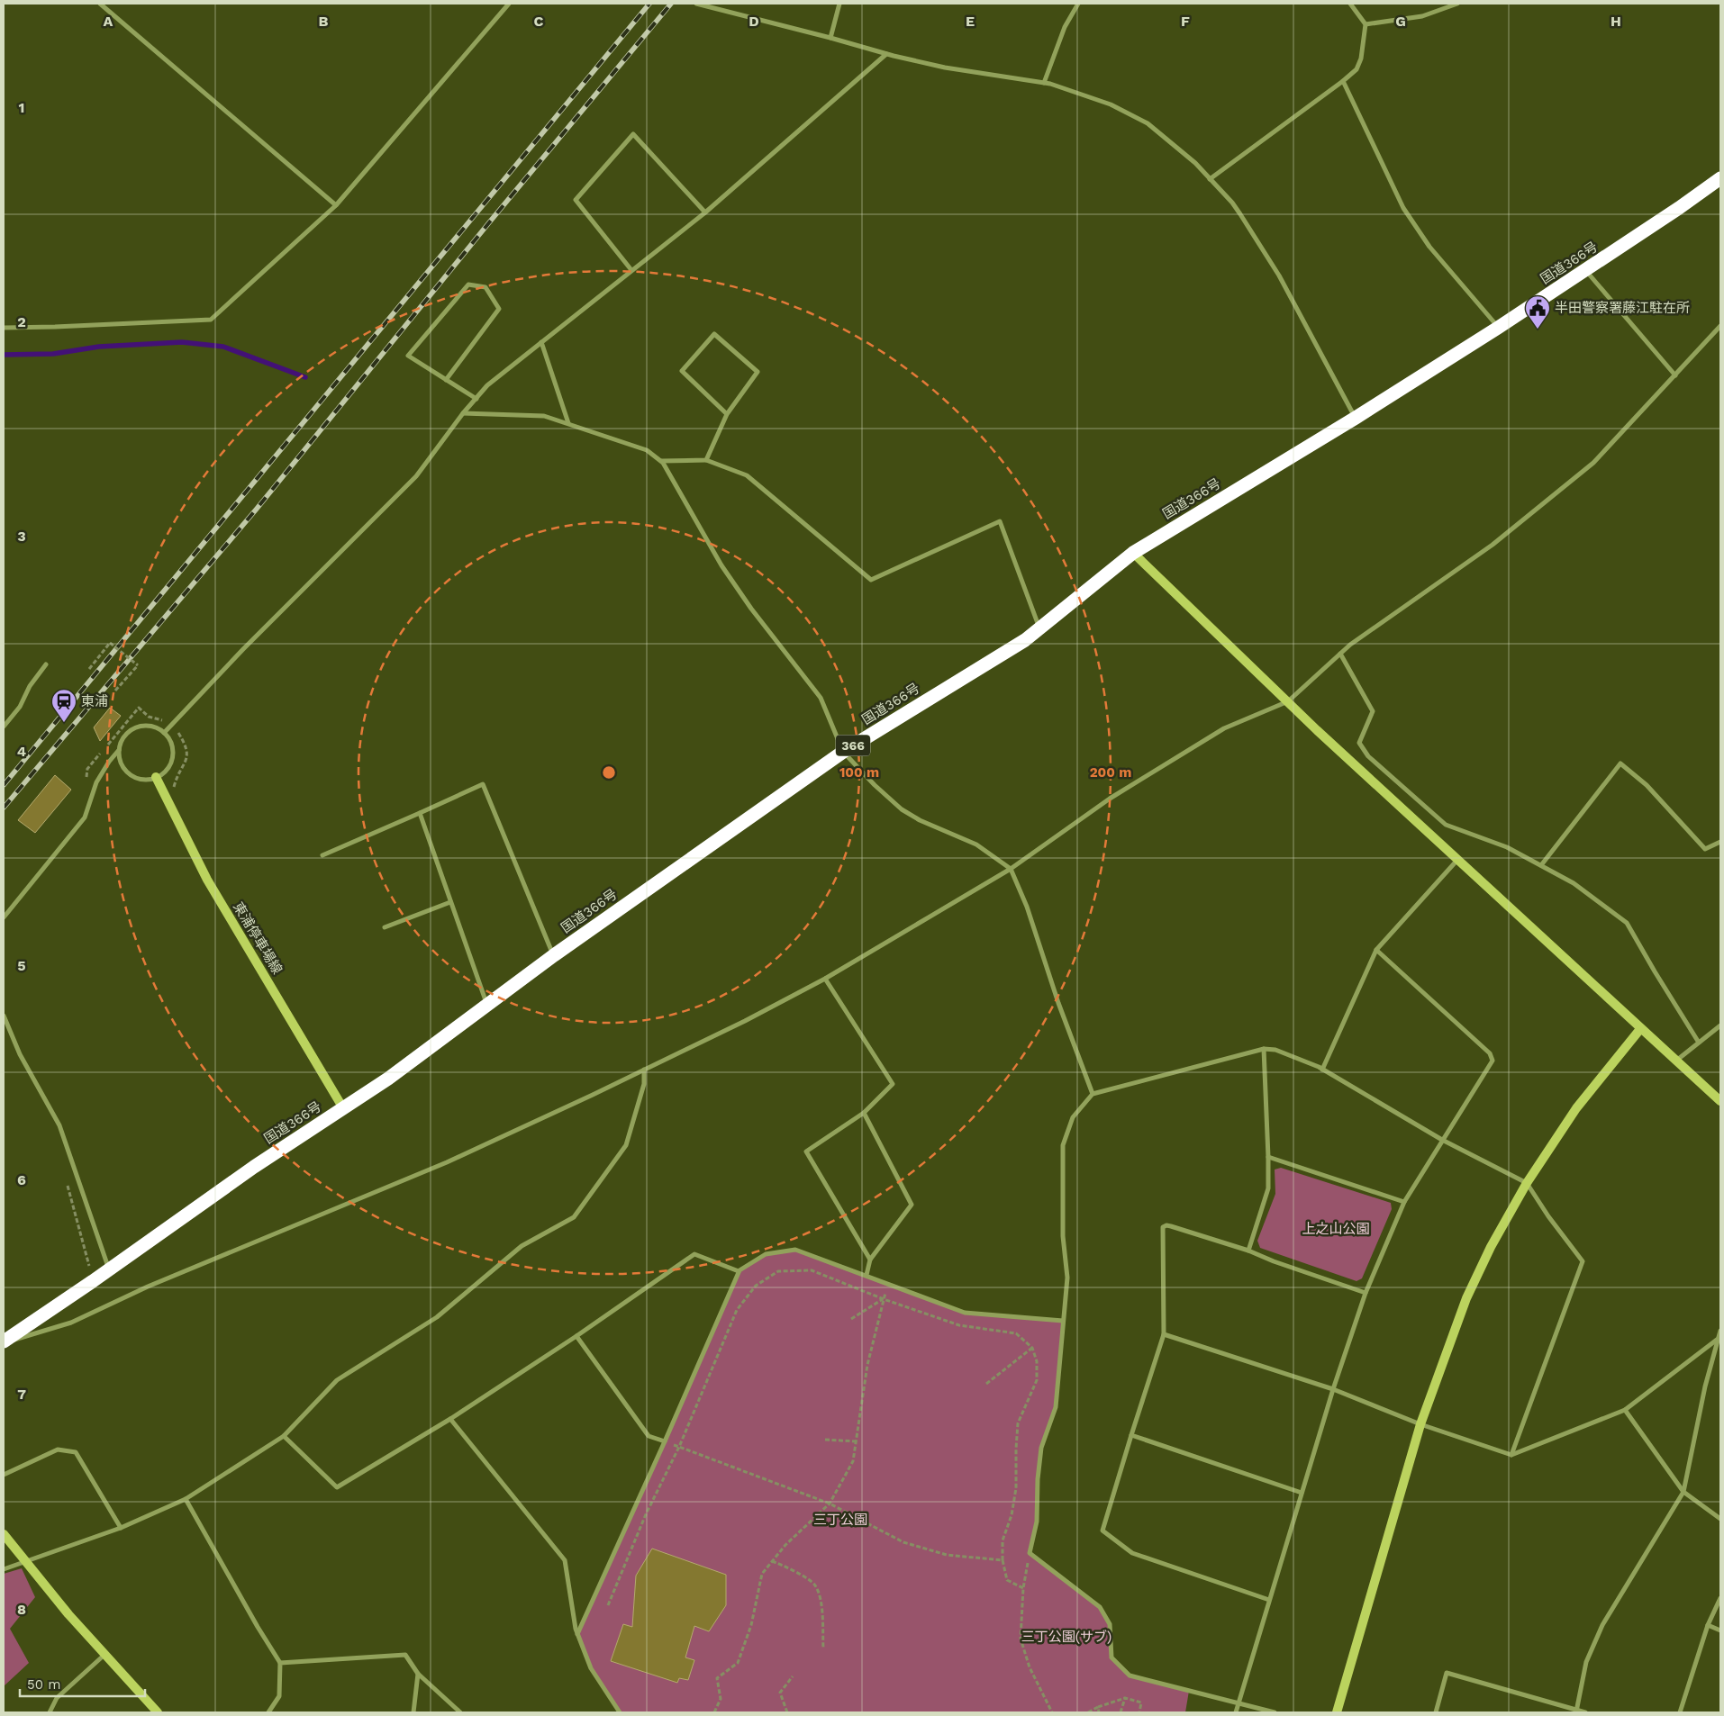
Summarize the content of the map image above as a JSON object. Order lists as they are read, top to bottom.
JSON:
{
  "streets": {
    "highway": ["国道366号", "366"],
    "street": ["東浦停車場線"]
  },
  "crossings": [
    ["国道366号", "東浦停車場線"]
  ],
  "parks": ["上之山公園", "三丁公園", "三丁公園(サブ)"],
  "places": {
    "public building": ["半田警察署藤江駐在所"],
    "station": ["東浦"]
  },
  "scale_bar": "50 m",
  "grid": {
    "columns": [
      "A",
      "B",
      "C",
      "D",
      "E",
      "F",
      "G",
      "H"
    ],
    "rows": [
      "1",
      "2",
      "3",
      "4",
      "5",
      "6",
      "7",
      "8"
    ]
  },
  "rings": ["100 m", "200 m"]
}
